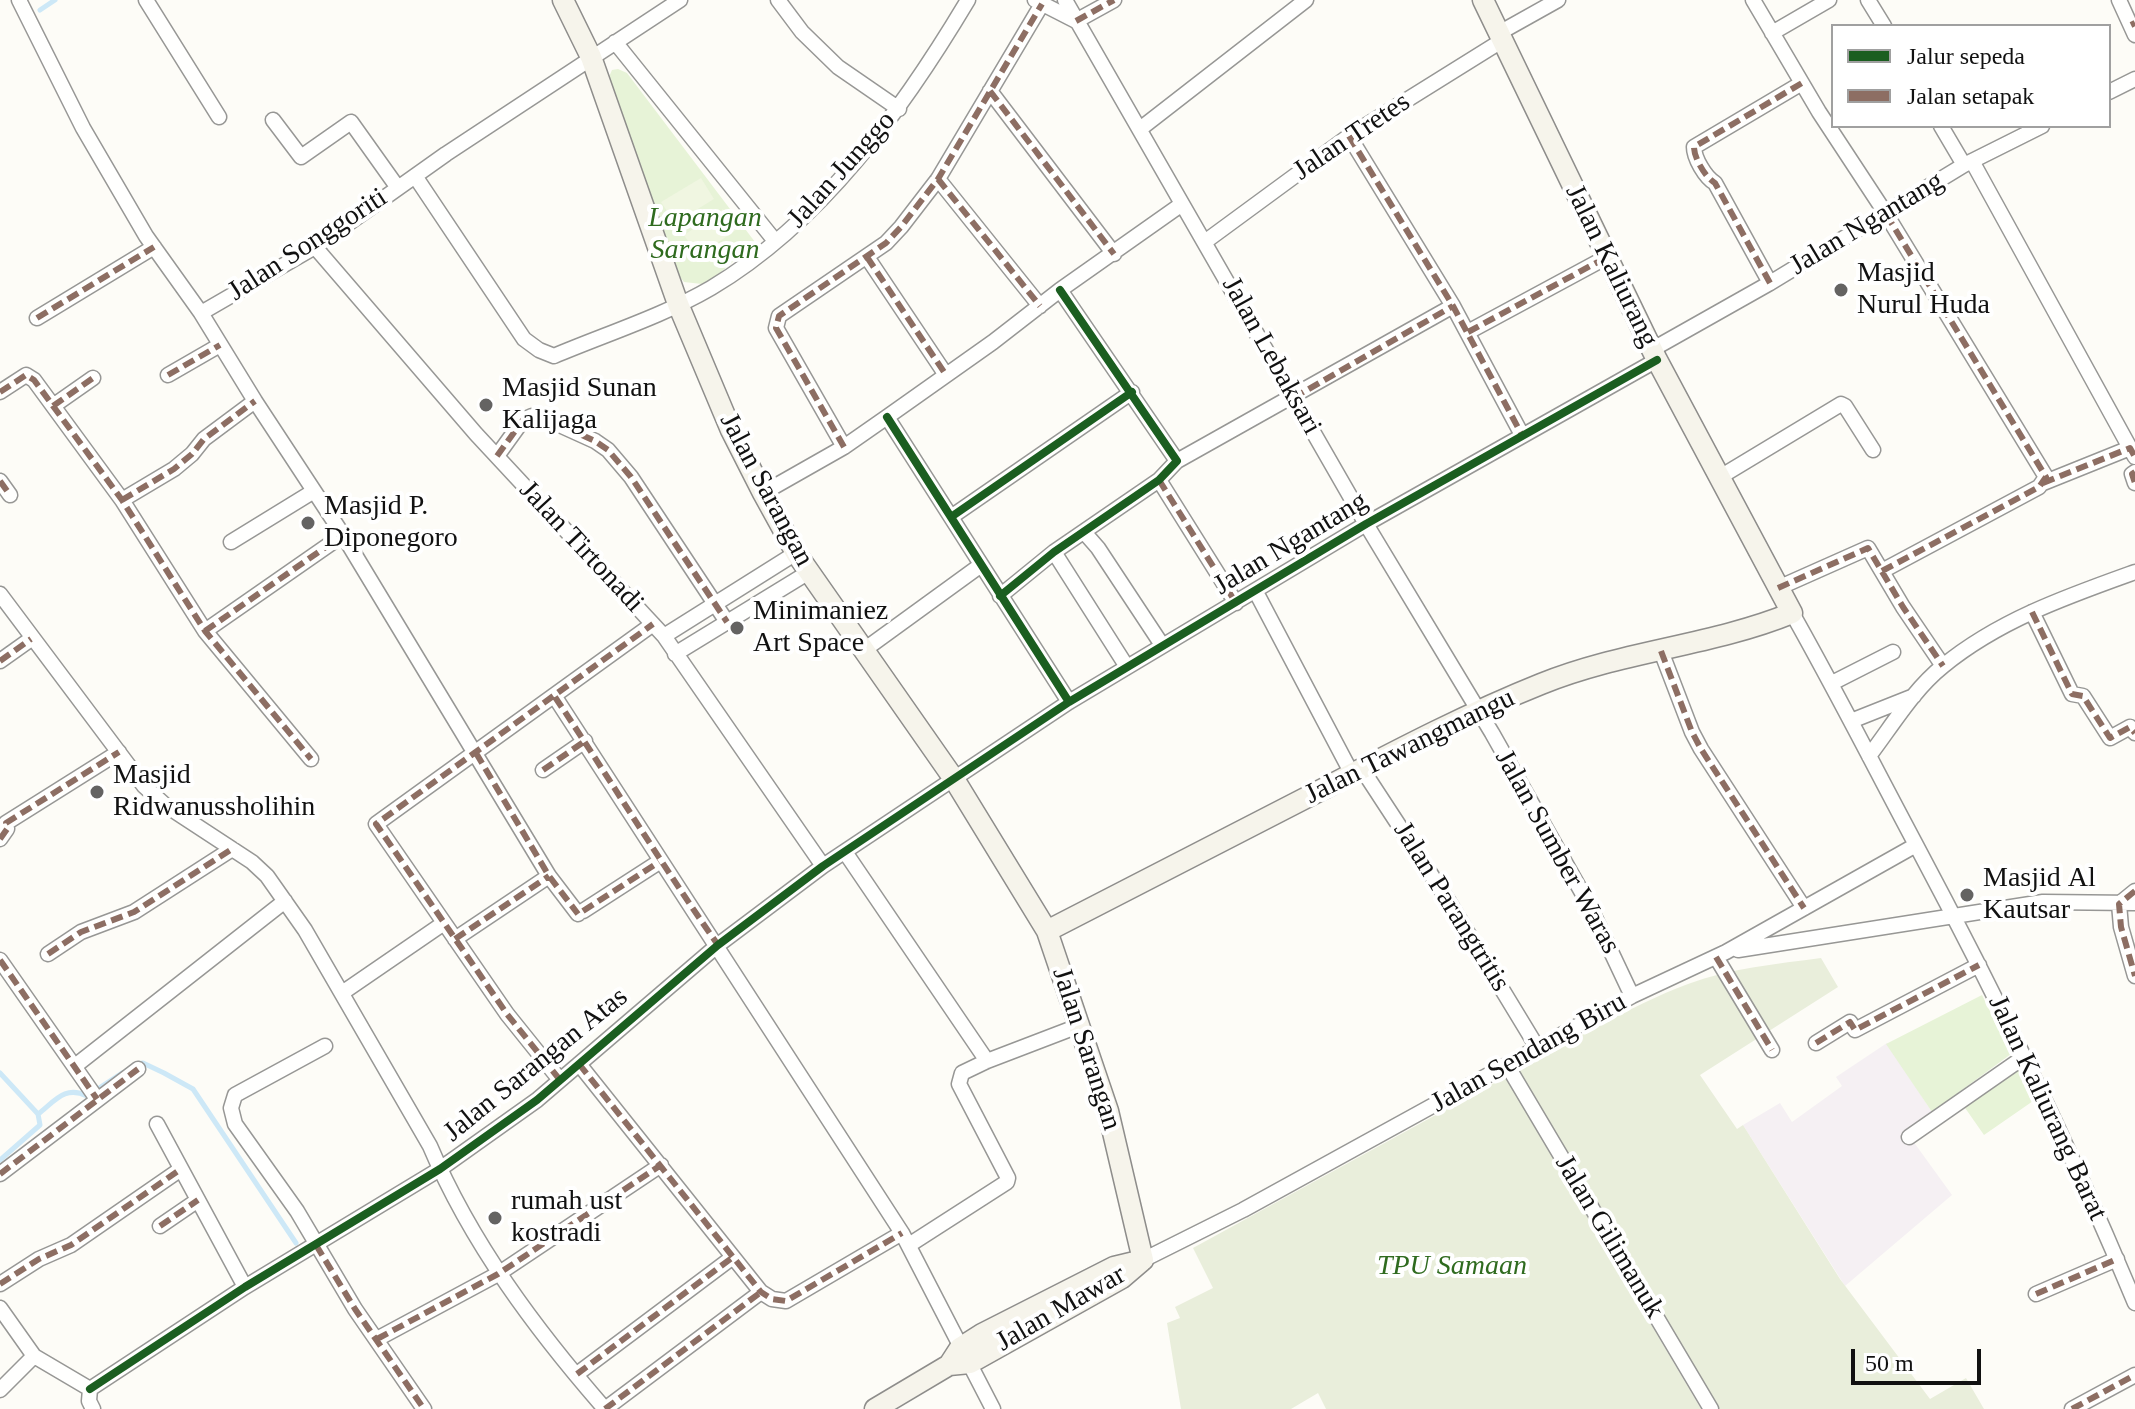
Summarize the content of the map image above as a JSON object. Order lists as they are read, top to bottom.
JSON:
{
  "streets": {
    "main road": [
      "Jalan Kaliurang",
      "Jalan Sarangan",
      "Jalan Tawangmangu",
      "Jalan Mawar"
    ],
    "street": [
      "Jalan Tretes",
      "Jalan Junggo",
      "Jalan Ngantang",
      "Jalan Songgoriti",
      "Jalan Lebaksari",
      "Jalan Tirtonadi",
      "Jalan Sumber Waras",
      "Jalan Parangtritis",
      "Jalan Sendang Biru",
      "Jalan Sarangan Atas",
      "Jalan Kaliurang Barat",
      "Jalan Gilimanuk"
    ]
  },
  "crossings": [
    ["Jalan Tretes", "Jalan Kaliurang"],
    ["Jalan Tretes", "Jalan Lebaksari"],
    ["Jalan Junggo", "Jalan Songgoriti"],
    ["Jalan Junggo", "Jalan Sarangan"],
    ["Jalan Ngantang", "Jalan Kaliurang"],
    ["Jalan Ngantang", "Jalan Lebaksari"],
    ["Jalan Ngantang", "Jalan Sarangan"],
    ["Jalan Ngantang", "Jalan Parangtritis"],
    ["Jalan Ngantang", "Jalan Sarangan Atas"],
    ["Jalan Songgoriti", "Jalan Sarangan"],
    ["Jalan Songgoriti", "Jalan Tirtonadi"],
    ["Jalan Kaliurang", "Jalan Tawangmangu"],
    ["Jalan Kaliurang", "Jalan Kaliurang Barat"],
    ["Jalan Lebaksari", "Jalan Tawangmangu"],
    ["Jalan Lebaksari", "Jalan Sumber Waras"],
    ["Jalan Sarangan", "Jalan Tawangmangu"],
    ["Jalan Sarangan", "Jalan Sendang Biru"],
    ["Jalan Sarangan", "Jalan Sarangan Atas"],
    ["Jalan Sarangan", "Jalan Mawar"],
    ["Jalan Tirtonadi", "Jalan Sarangan Atas"],
    ["Jalan Tawangmangu", "Jalan Sumber Waras"],
    ["Jalan Tawangmangu", "Jalan Parangtritis"],
    ["Jalan Tawangmangu", "Jalan Kaliurang Barat"],
    ["Jalan Sumber Waras", "Jalan Sendang Biru"],
    ["Jalan Parangtritis", "Jalan Sendang Biru"],
    ["Jalan Sendang Biru", "Jalan Kaliurang Barat"],
    ["Jalan Sendang Biru", "Jalan Gilimanuk"],
    ["Jalan Sendang Biru", "Jalan Mawar"]
  ],
  "parks": ["Lapangan Sarangan", "TPU Samaan"],
  "places": [
    "Masjid Nurul Huda",
    "Masjid Sunan Kalijaga",
    "Masjid P. Diponegoro",
    "Minimaniez Art Space",
    "Masjid Ridwanussholihin",
    "Masjid Al Kautsar",
    "rumah ust kostradi"
  ],
  "legend": ["Jalur sepeda", "Jalan setapak"],
  "scale_bar": "50 m"
}
